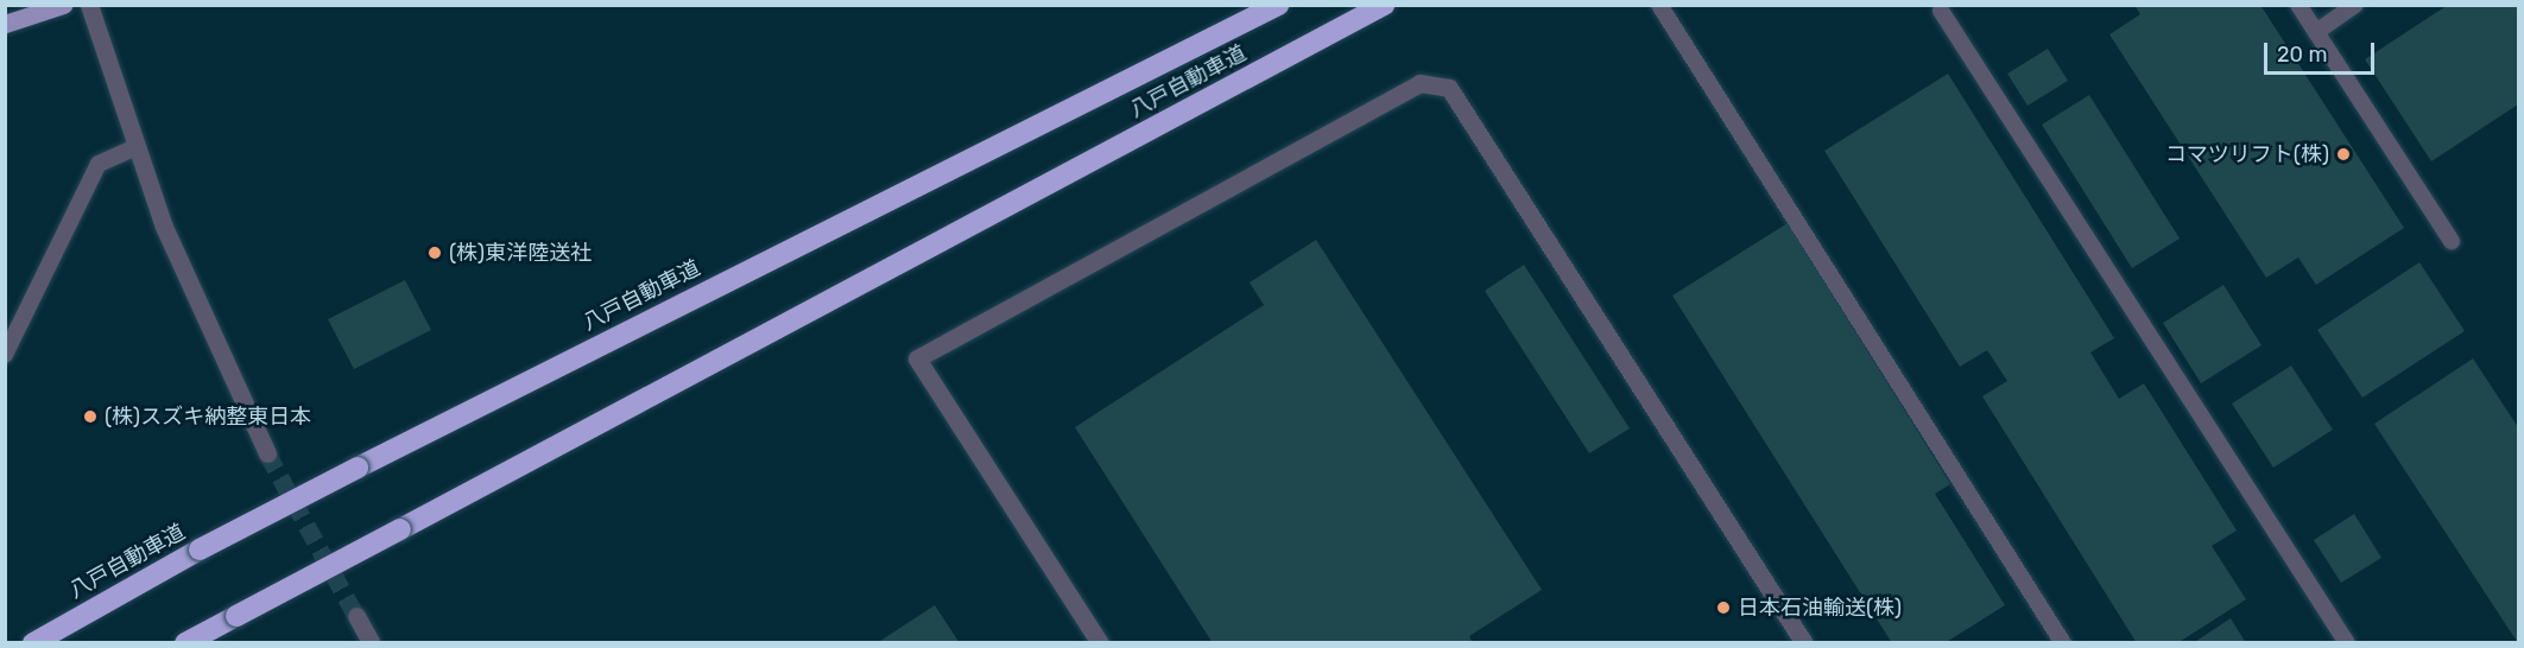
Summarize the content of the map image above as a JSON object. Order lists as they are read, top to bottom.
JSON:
{
  "streets": {
    "highway": ["八戸自動車道"]
  },
  "places": [
    "コマツリフト(株)",
    "(株)東洋陸送社",
    "(株)スズキ納整東日本",
    "日本石油輸送(株)"
  ],
  "scale_bar": "20 m"
}
